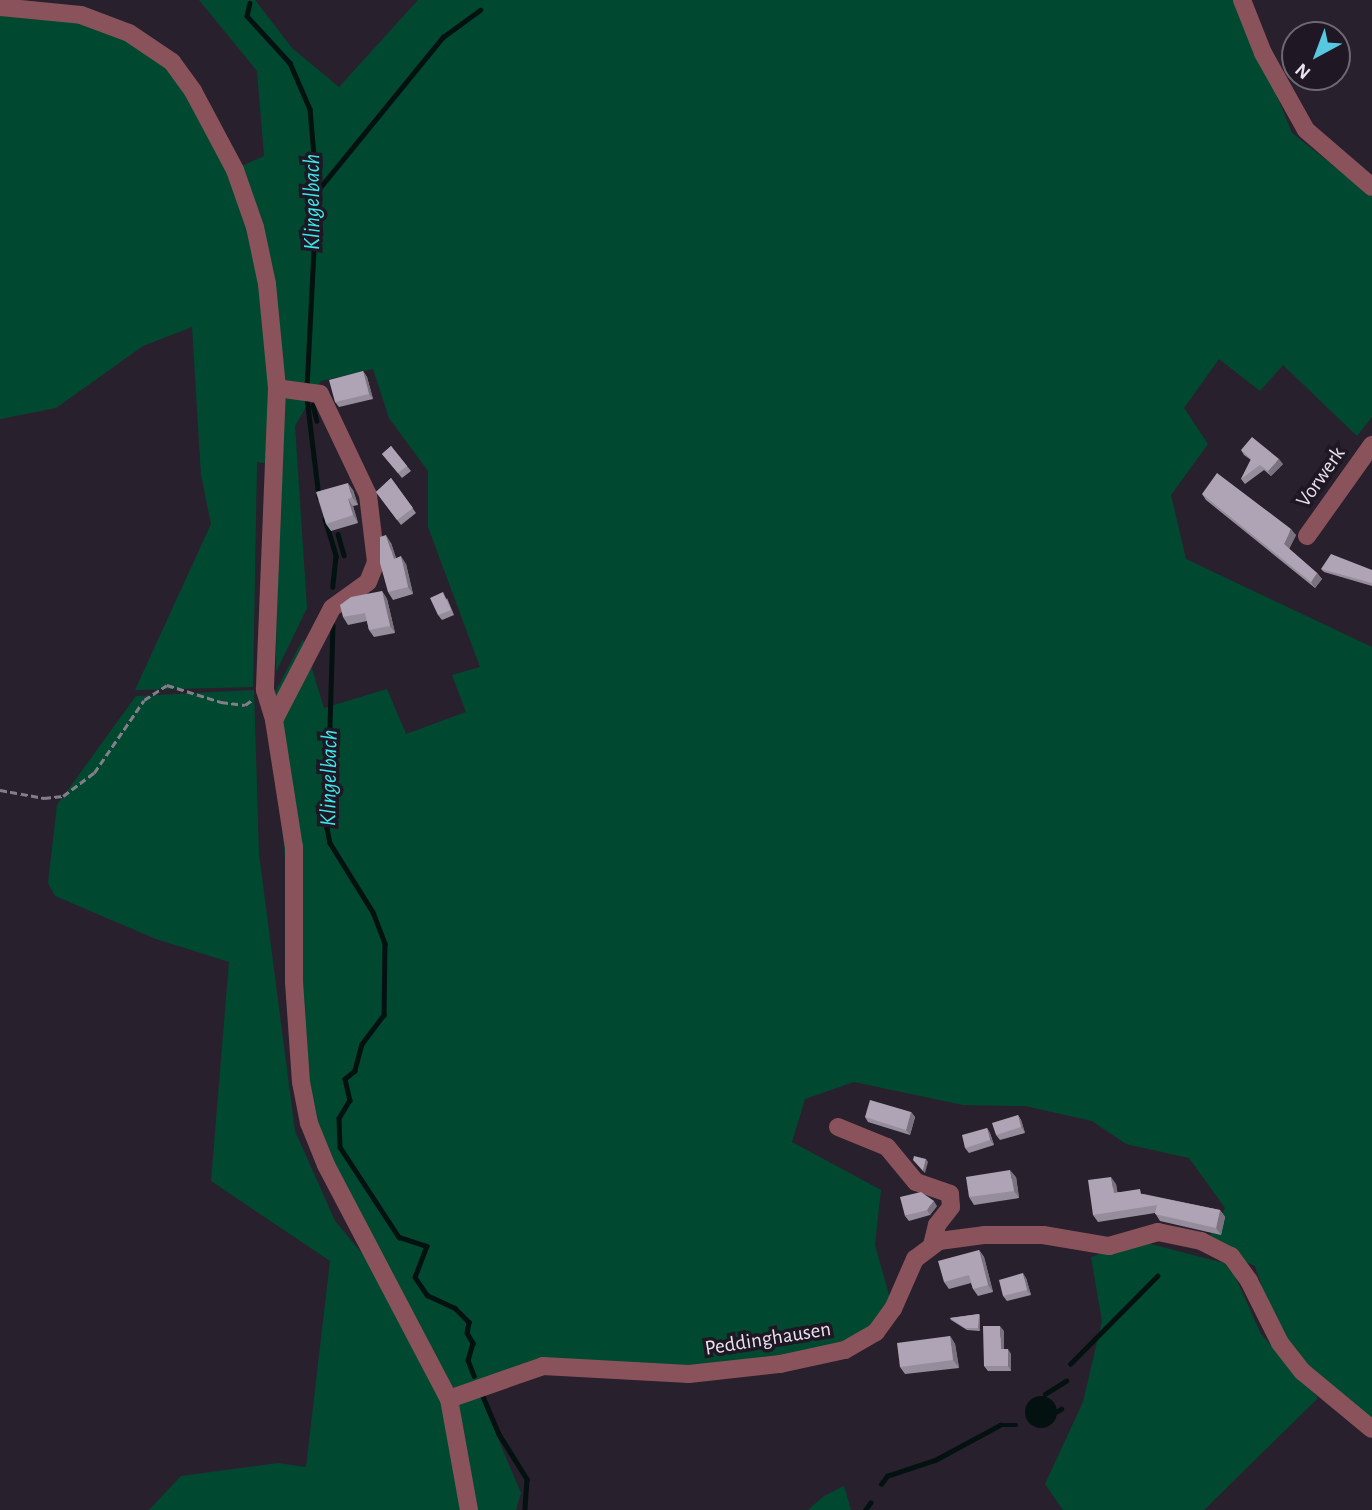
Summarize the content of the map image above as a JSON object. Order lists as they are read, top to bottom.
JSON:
{
  "streets": {
    "street": ["Vorwerk", "Peddinghausen"]
  },
  "water": ["Klingelbach"],
  "north": "bottom left"
}
